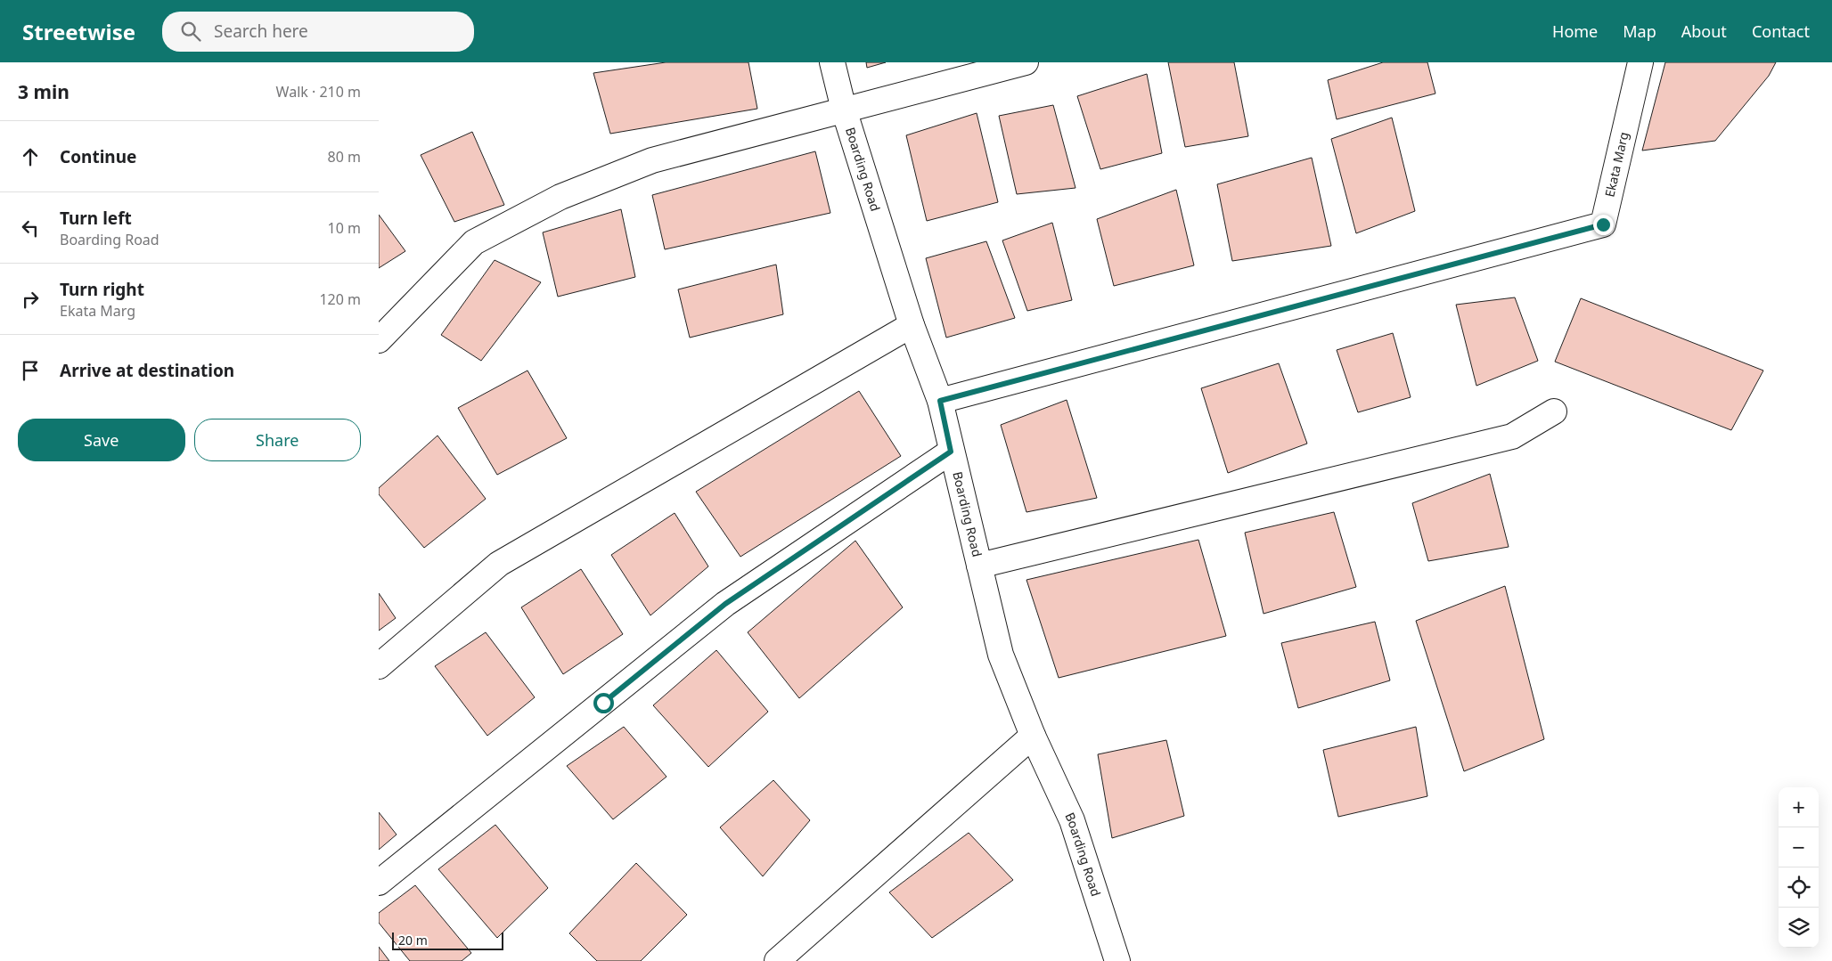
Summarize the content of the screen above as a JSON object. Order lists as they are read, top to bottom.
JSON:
{
  "streets": {
    "street": ["Ekata Marg", "Boarding Road"]
  },
  "crossings": [
    ["Ekata Marg", "Boarding Road"]
  ],
  "scale_bar": "20 m",
  "page": {
    "header": "Streetwise",
    "search": "Search here",
    "nav": [
      "Home",
      "Map",
      "About",
      "Contact"
    ],
    "heading": ["3 min", "Walk · 210 m"],
    "list": [
      ["Continue", "80 m"],
      ["Turn left", "Boarding Road", "10 m"],
      ["Turn right", "Ekata Marg", "120 m"],
      "Arrive at destination"
    ],
    "buttons": ["Save", "Share"],
    "map_buttons": ["+", "−"],
    "scale": "20 m"
  }
}
